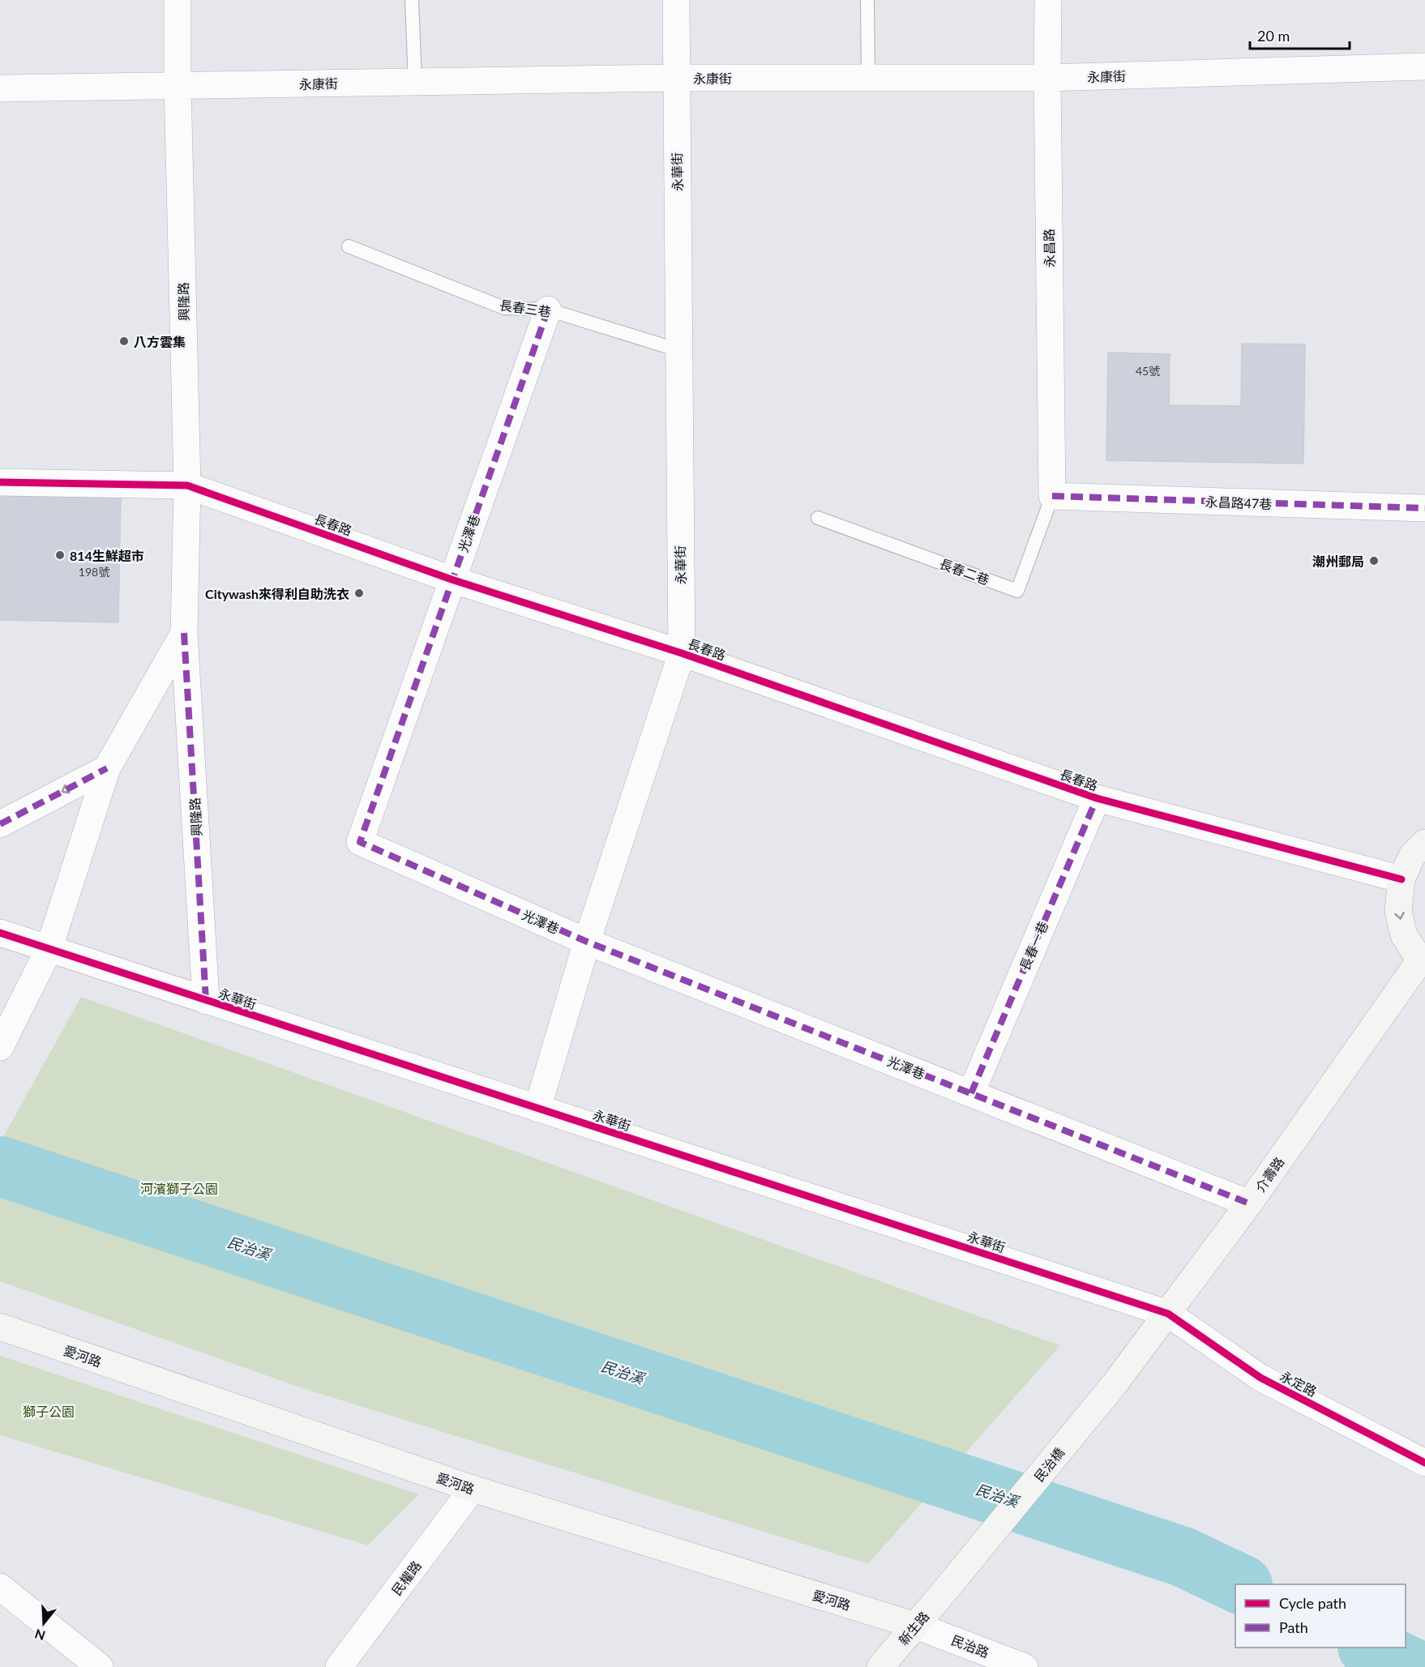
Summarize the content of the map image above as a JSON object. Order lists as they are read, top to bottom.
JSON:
{
  "streets": {
    "main road": [
      "介壽路",
      "愛河路",
      "民治橋",
      "新生路"
    ],
    "street": [
      "永康街",
      "永華街",
      "永昌路",
      "興隆路",
      "永昌路47巷",
      "長春路",
      "光澤巷",
      "長春一巷",
      "永定路",
      "民權路",
      "民治路"
    ],
    "lane": ["長春三巷", "長春二巷"]
  },
  "crossings": [
    ["永康街", "永華街"],
    ["永康街", "永昌路"],
    ["永康街", "興隆路"],
    ["永華街", "興隆路"],
    ["永華街", "長春三巷"],
    ["永華街", "長春路"],
    ["永華街", "光澤巷"],
    ["永華街", "介壽路"],
    ["永華街", "永定路"],
    ["永昌路", "永昌路47巷"],
    ["永昌路", "長春二巷"],
    ["興隆路", "長春路"],
    ["長春三巷", "光澤巷"],
    ["永昌路47巷", "長春二巷"],
    ["長春路", "光澤巷"],
    ["長春路", "長春一巷"],
    ["光澤巷", "長春一巷"],
    ["光澤巷", "介壽路"],
    ["介壽路", "永定路"],
    ["介壽路", "民治橋"],
    ["愛河路", "民權路"],
    ["愛河路", "新生路"],
    ["愛河路", "民治路"],
    ["民治橋", "新生路"],
    ["新生路", "民治路"]
  ],
  "water": ["民治溪"],
  "parks": ["河濱獅子公園", "獅子公園"],
  "places": [
    "八方雲集",
    "814生鮮超市",
    "潮州郵局",
    "Citywash來得利自助洗衣"
  ],
  "house_numbers": ["45號", "198號"],
  "legend": ["Cycle path", "Path"],
  "scale_bar": "20 m",
  "north": "bottom"
}
